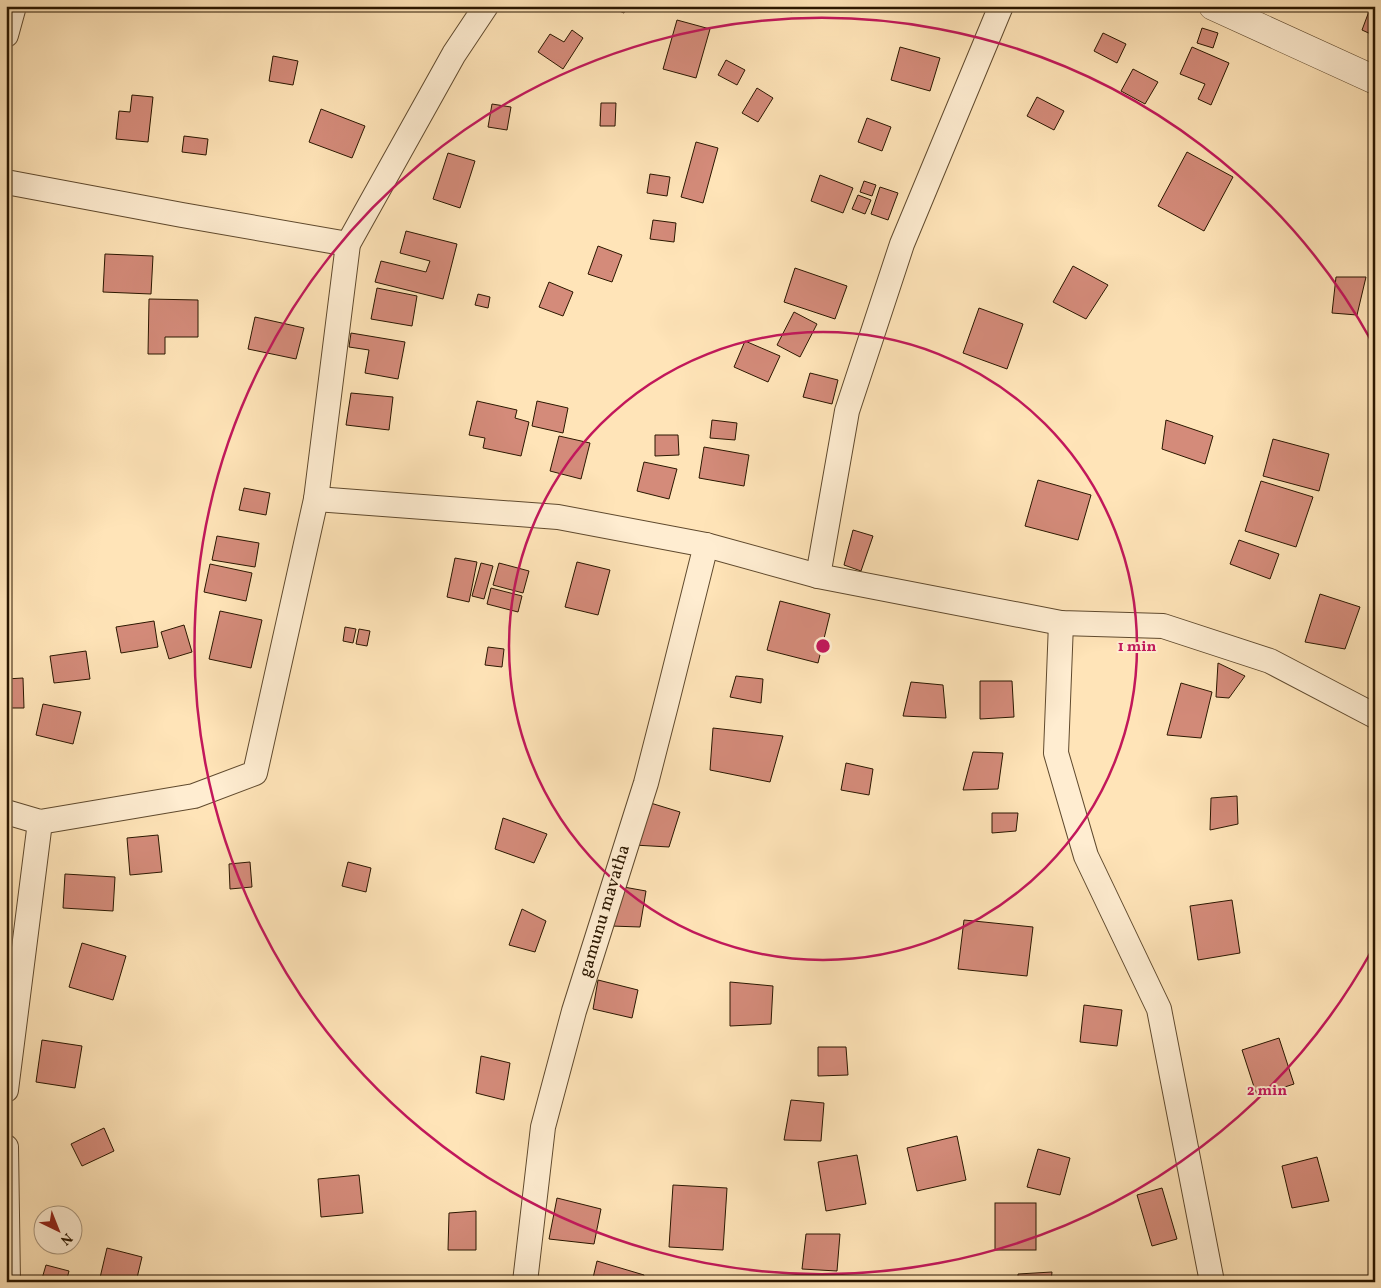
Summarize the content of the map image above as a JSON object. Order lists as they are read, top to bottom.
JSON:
{
  "streets": {
    "street": ["gamunu mavatha"]
  },
  "north": "bottom right",
  "rings": ["1 min", "2 min"]
}
